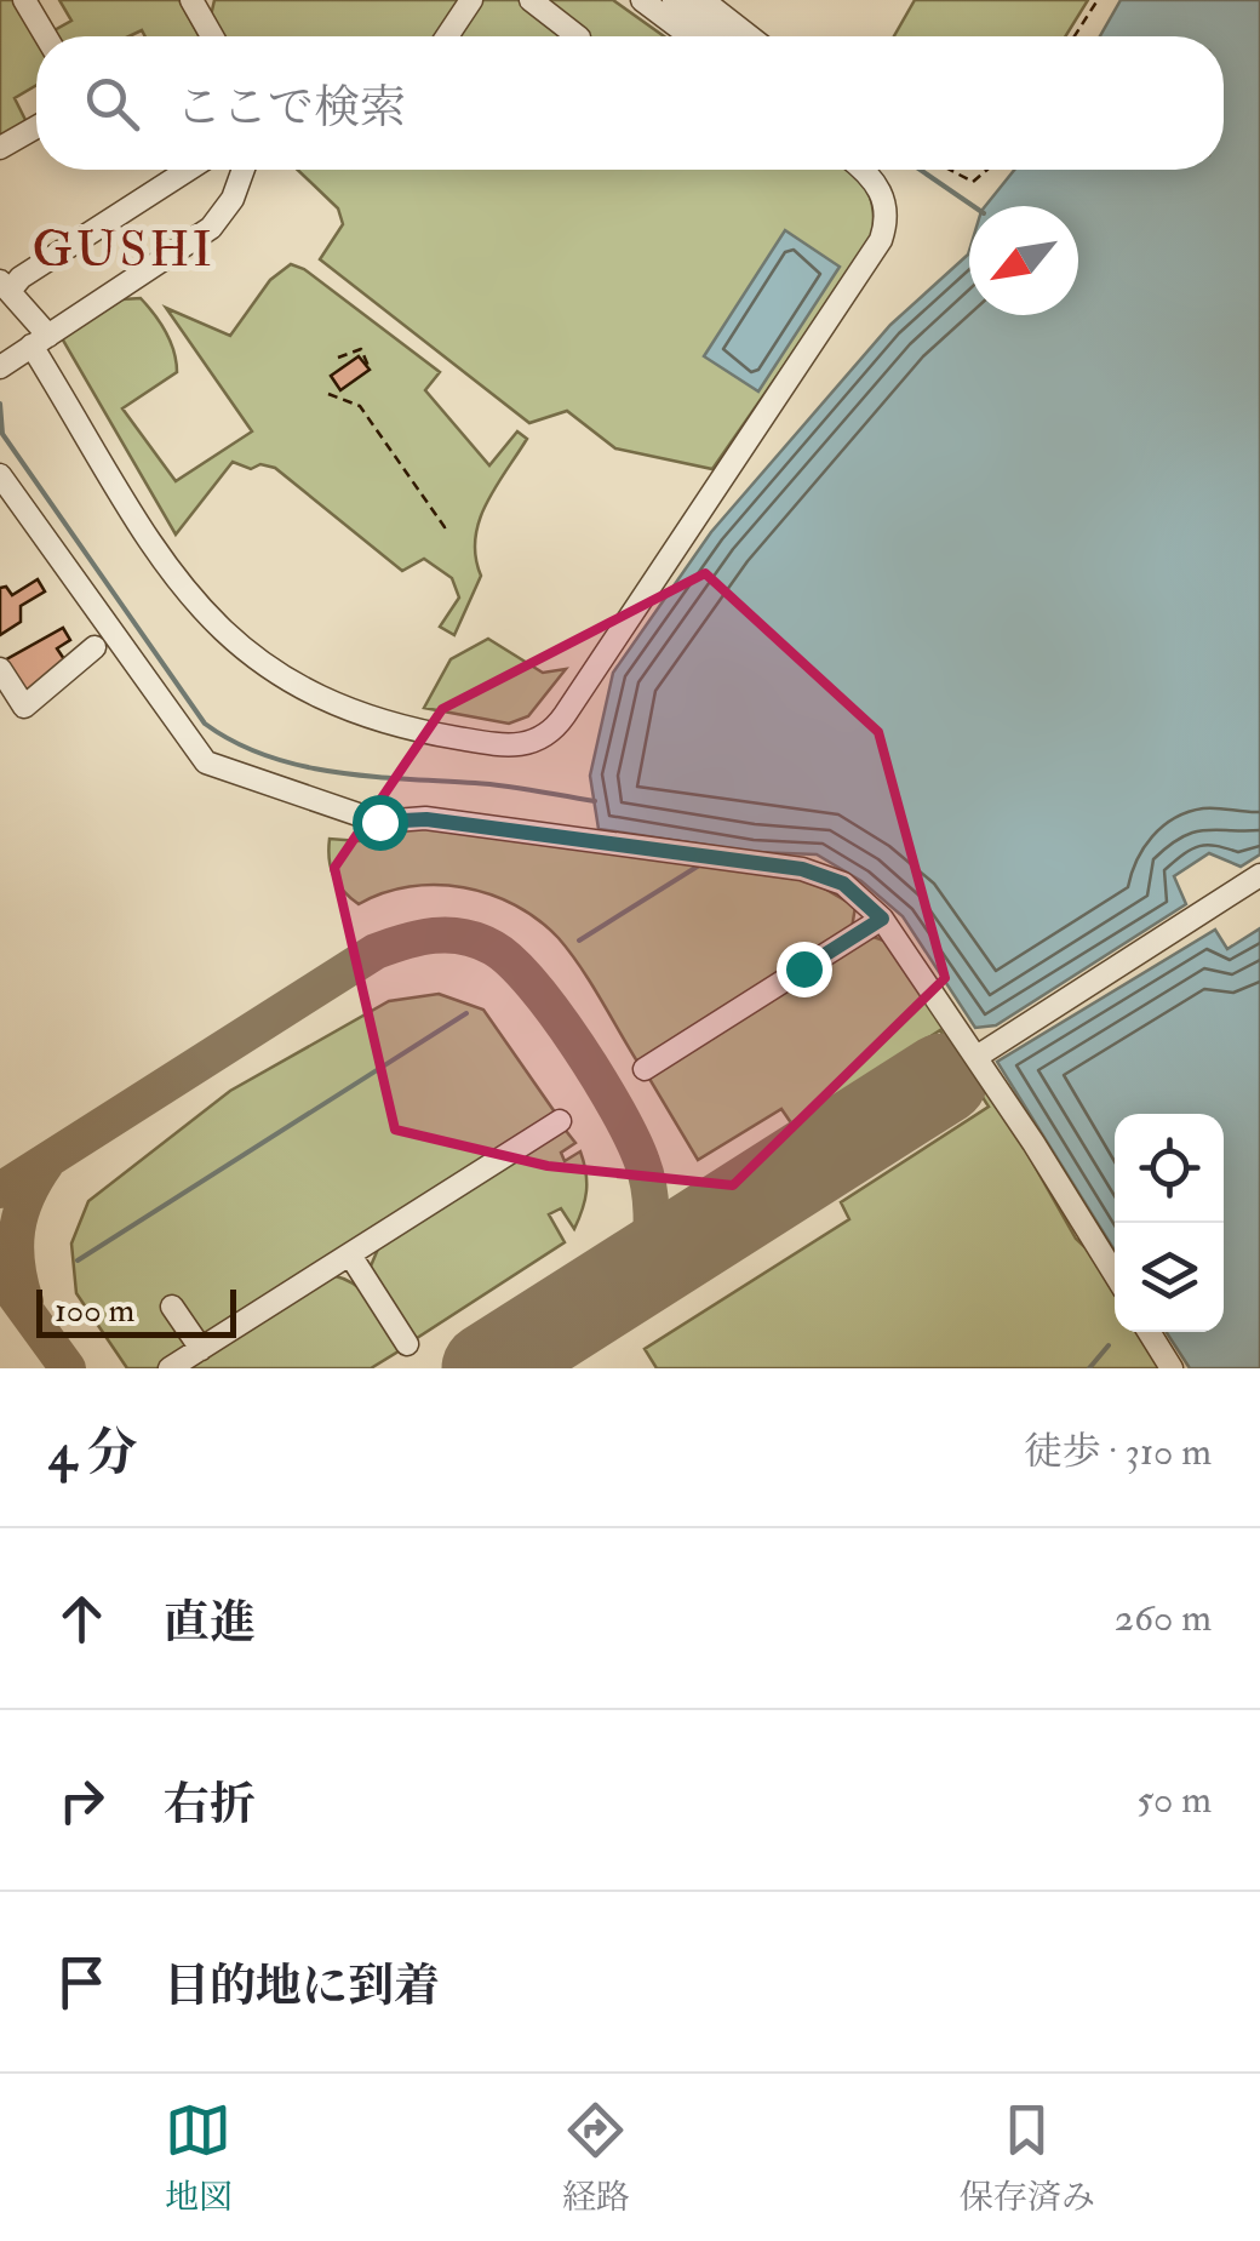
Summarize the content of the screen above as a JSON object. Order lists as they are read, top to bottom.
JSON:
{
  "districts": ["GUSHI"],
  "scale_bar": "100 m",
  "north": "bottom left",
  "page": {
    "search": "ここで検索",
    "scale": "100 m",
    "heading": ["4 分", "徒歩 · 310 m"],
    "list": [
      ["直進", "260 m"],
      ["右折", "50 m"],
      "目的地に到着"
    ],
    "nav": ["地図", "経路", "保存済み"]
  }
}
